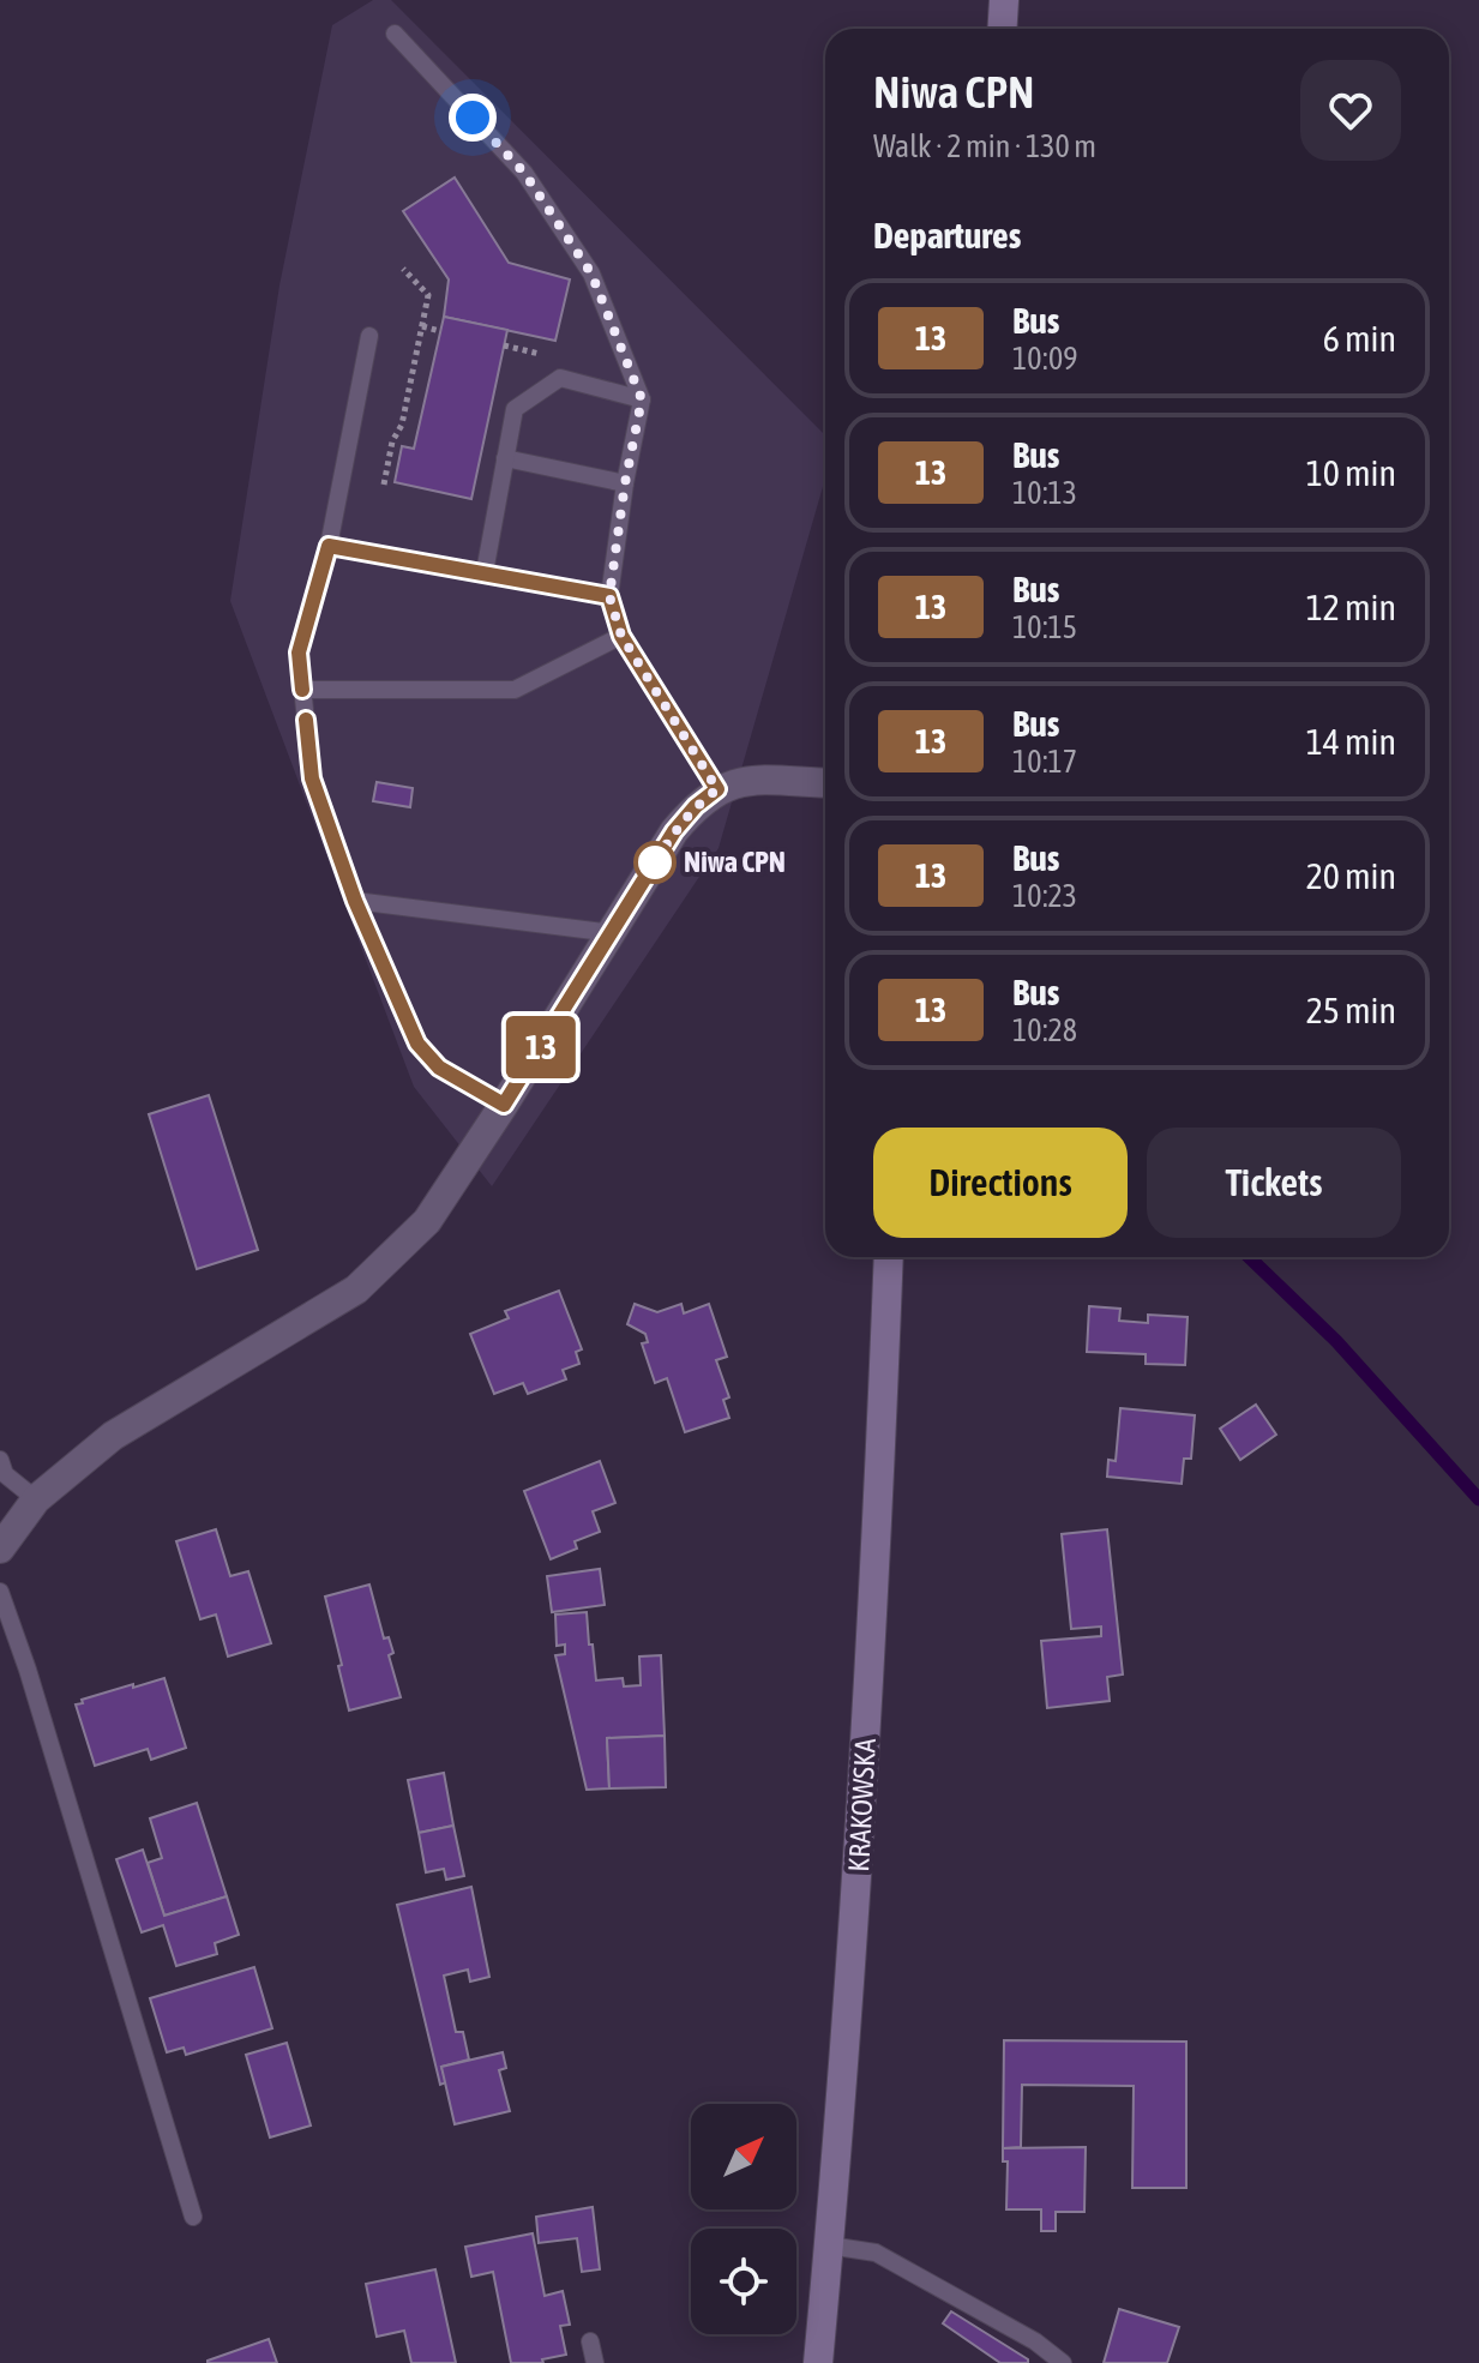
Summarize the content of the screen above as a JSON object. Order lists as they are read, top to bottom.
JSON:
{
  "streets": {
    "main road": ["KRAKOWSKA"]
  },
  "places": ["Niwa CPN"],
  "lines": ["bus line 13"],
  "north": "top right",
  "page": {
    "on_map": "13",
    "heading": [
      ["Niwa CPN", "Walk · 2 min · 130 m"],
      "Departures"
    ],
    "list": [
      {
        "mark": "13",
        "name": "Bus",
        "note": "10:09",
        "value": "6 min"
      },
      {
        "mark": "13",
        "name": "Bus",
        "note": "10:13",
        "value": "10 min"
      },
      {
        "mark": "13",
        "name": "Bus",
        "note": "10:15",
        "value": "12 min"
      },
      {
        "mark": "13",
        "name": "Bus",
        "note": "10:17",
        "value": "14 min"
      },
      {
        "mark": "13",
        "name": "Bus",
        "note": "10:23",
        "value": "20 min"
      },
      {
        "mark": "13",
        "name": "Bus",
        "note": "10:28",
        "value": "25 min"
      }
    ],
    "buttons": ["Directions", "Tickets"]
  }
}
